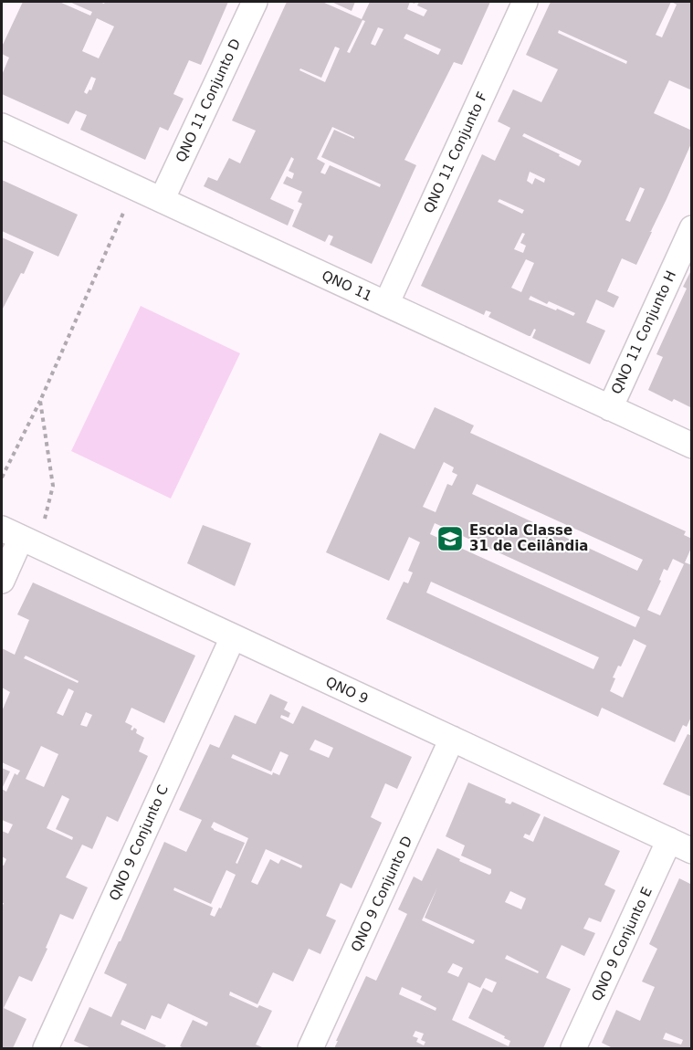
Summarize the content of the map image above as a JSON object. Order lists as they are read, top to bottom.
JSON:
{
  "streets": {
    "street": [
      "QNO 11 Conjunto D",
      "QNO 11 Conjunto F",
      "QNO 11",
      "QNO 11 Conjunto H",
      "QNO 9",
      "QNO 9 Conjunto C",
      "QNO 9 Conjunto D",
      "QNO 9 Conjunto E"
    ]
  },
  "crossings": [
    ["QNO 11 Conjunto D", "QNO 11"],
    ["QNO 11 Conjunto F", "QNO 11"],
    ["QNO 11", "QNO 11 Conjunto H"],
    ["QNO 9", "QNO 9 Conjunto C"],
    ["QNO 9", "QNO 9 Conjunto D"],
    ["QNO 9", "QNO 9 Conjunto E"]
  ],
  "places": {
    "school or university": ["Escola Classe 31 de Ceilândia"]
  }
}
